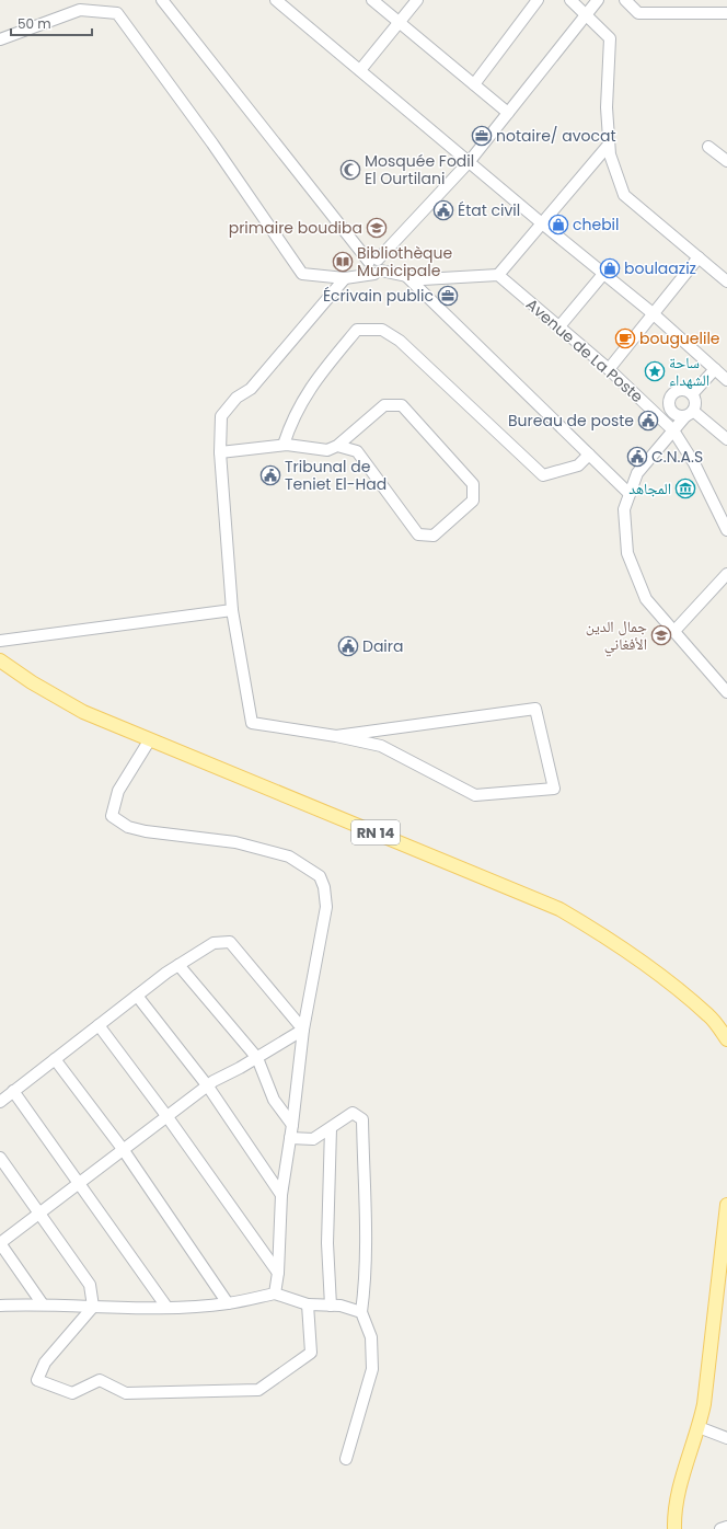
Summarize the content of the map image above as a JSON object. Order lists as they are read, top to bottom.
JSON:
{
  "streets": {
    "main road": ["RN 14"],
    "street": ["Avenue de La Poste"]
  },
  "places": {
    "office": ["notaire/ avocat", "Écrivain public"],
    "mosque": ["Mosquée Fodil El Ourtilani"],
    "public building": [
      "État civil",
      "Bureau de poste",
      "C.N.A.S",
      "Tribunal de Teniet El-Had",
      "Daira"
    ],
    "shop": ["chebil", "boulaaziz"],
    "school or university": ["primaire boudiba", "جمال الدين الأفغاني"],
    "library": ["Bibliothèque Municipale"],
    "cafe": ["bouguelile"],
    "place": ["ساحة الشهداء"],
    "museum": ["المجاهد"]
  },
  "scale_bar": "50 m"
}
